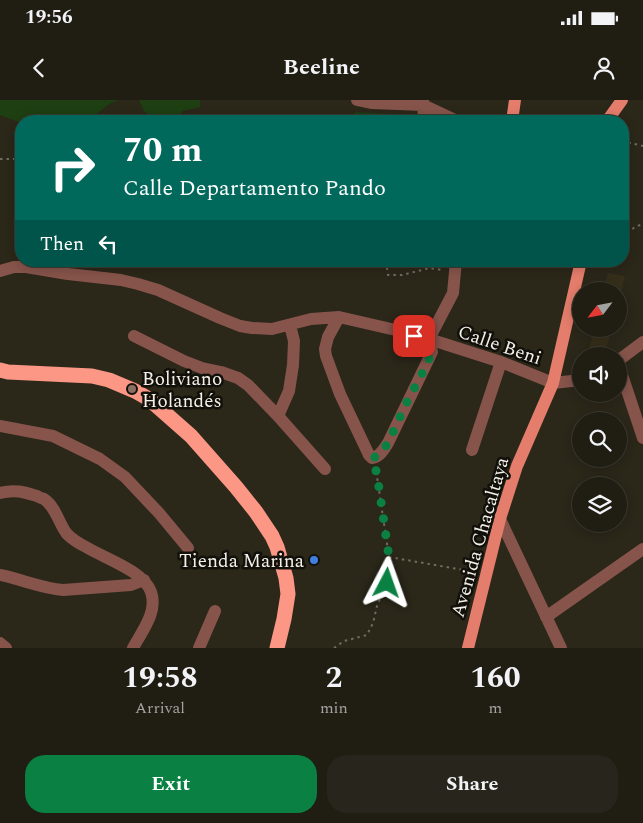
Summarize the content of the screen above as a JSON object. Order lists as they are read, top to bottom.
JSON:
{
  "streets": {
    "main road": ["Avenida Chacaltaya"],
    "street": ["Calle Beni"]
  },
  "crossings": [
    ["Calle Beni", "Avenida Chacaltaya"]
  ],
  "places": ["Boliviano Holandés", "Tienda Marina"],
  "north": "bottom left",
  "page": {
    "status": "19:56",
    "header": "Beeline",
    "turn": ["70 m", "Calle Departamento Pando"],
    "then": "Then",
    "eta": [
      "19:58",
      "Arrival",
      "2",
      "min",
      "160",
      "m"
    ],
    "buttons": ["Exit", "Share"]
  }
}
